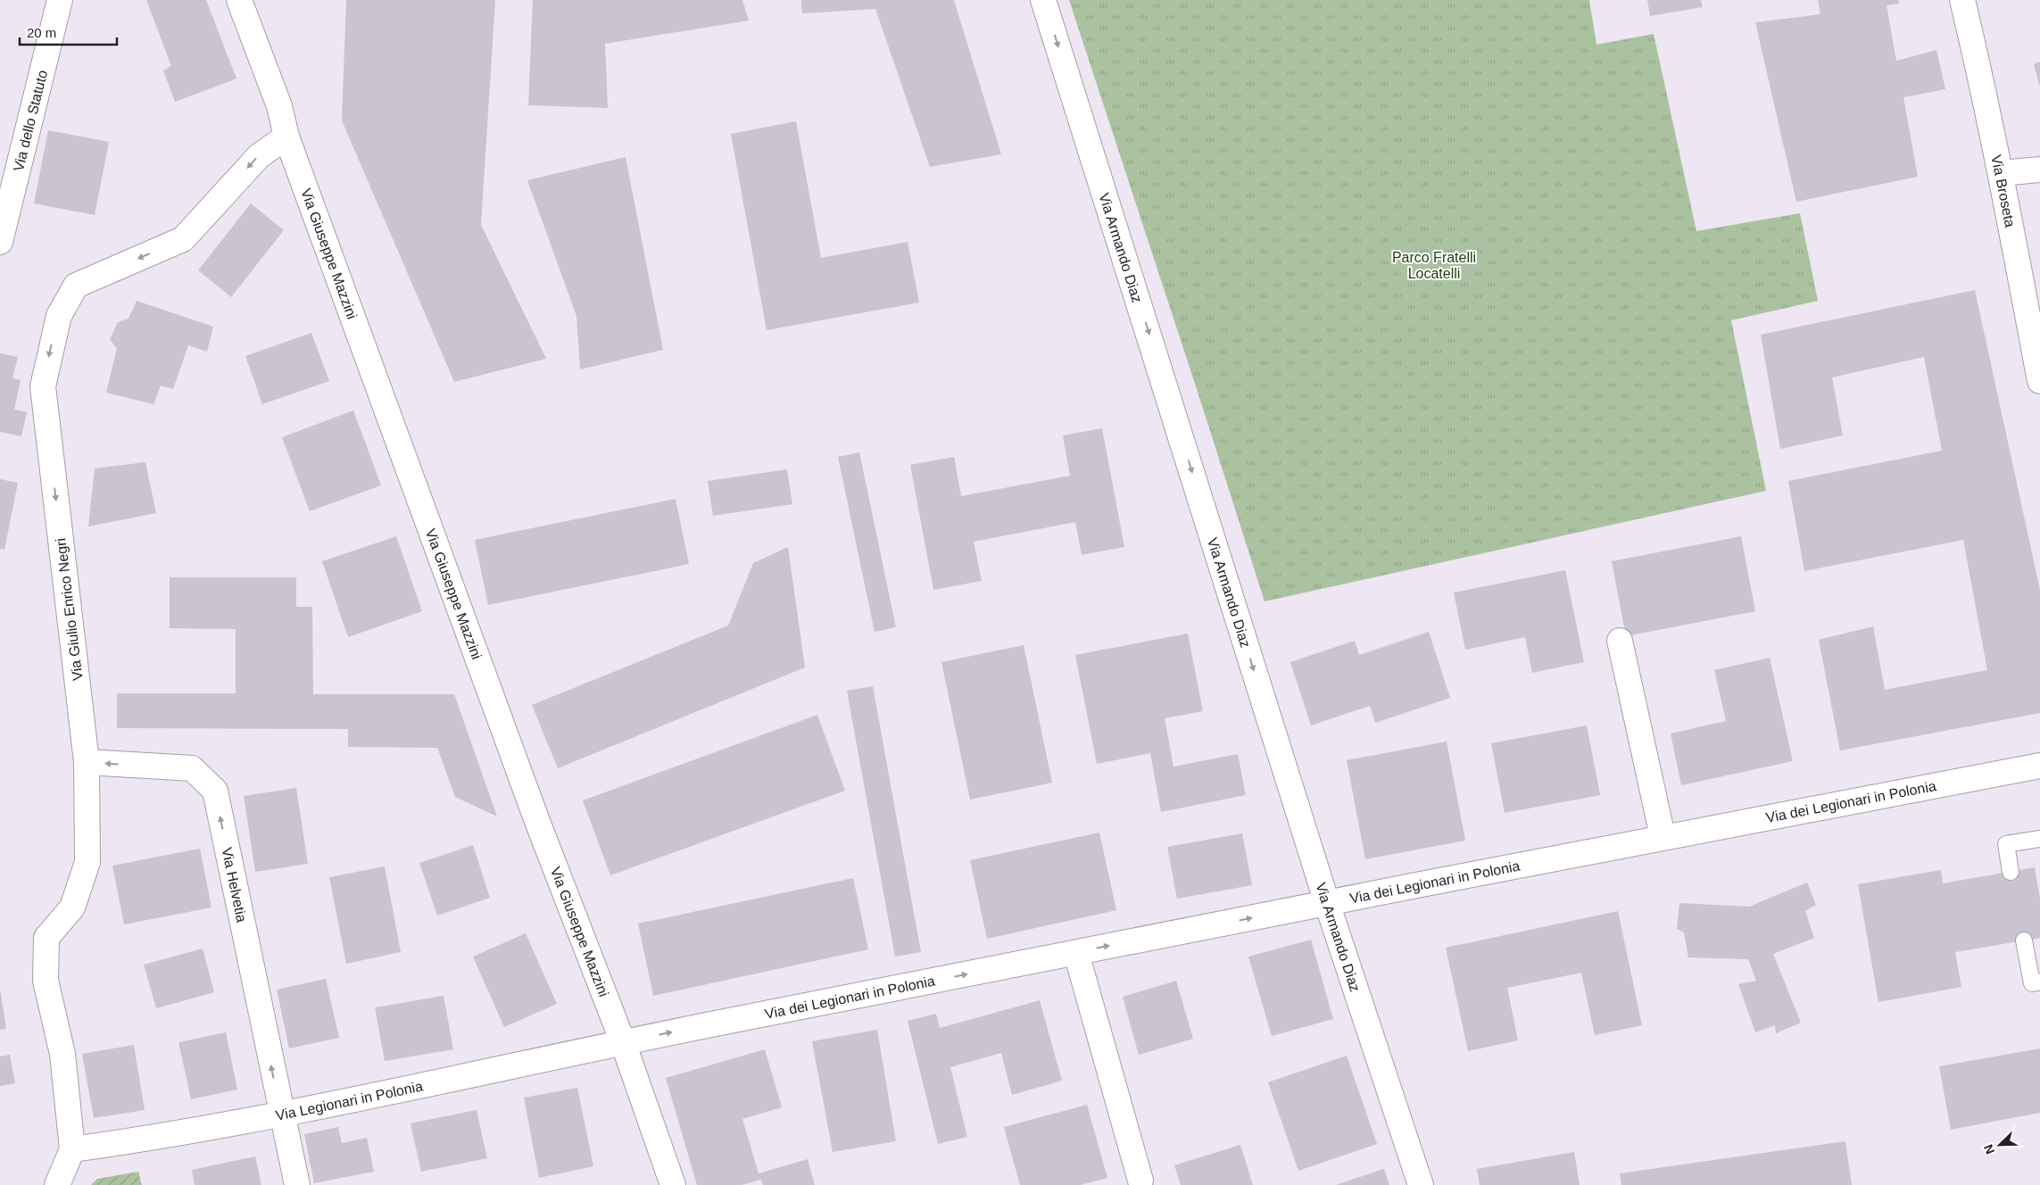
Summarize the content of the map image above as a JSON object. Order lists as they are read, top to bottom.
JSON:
{
  "streets": {
    "street": [
      "Via dello Statuto",
      "Via Broseta",
      "Via Armando Diaz",
      "Via Giuseppe Mazzini",
      "Via Giulio Enrico Negri",
      "Via dei Legionari in Polonia",
      "Via Helvetia",
      "Via Legionari in Polonia"
    ]
  },
  "crossings": [
    ["Via Armando Diaz", "Via dei Legionari in Polonia"],
    ["Via Giuseppe Mazzini", "Via Giulio Enrico Negri"],
    ["Via Giuseppe Mazzini", "Via dei Legionari in Polonia"],
    ["Via Giuseppe Mazzini", "Via Legionari in Polonia"],
    ["Via Giulio Enrico Negri", "Via Helvetia"],
    ["Via Giulio Enrico Negri", "Via Legionari in Polonia"],
    ["Via dei Legionari in Polonia", "Via Legionari in Polonia"],
    ["Via Helvetia", "Via Legionari in Polonia"]
  ],
  "one_way": [
    "Via Armando Diaz",
    "Via Giulio Enrico Negri",
    "Via dei Legionari in Polonia",
    "Via Helvetia"
  ],
  "parks": ["Parco Fratelli Locatelli"],
  "scale_bar": "20 m",
  "north": "bottom left"
}
